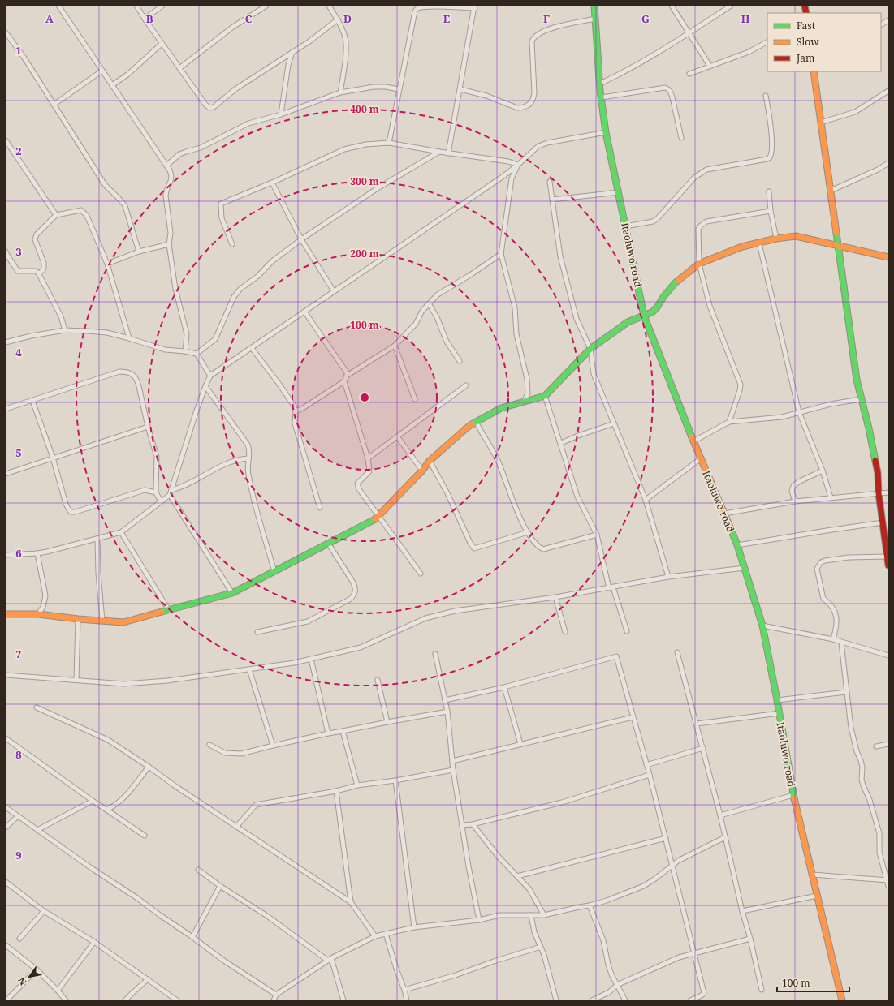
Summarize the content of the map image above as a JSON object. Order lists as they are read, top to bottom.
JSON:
{
  "streets": {
    "street": ["Itaoluwo road"]
  },
  "legend": ["Fast", "Slow", "Jam"],
  "scale_bar": "100 m",
  "north": "bottom left",
  "grid": {
    "columns": [
      "A",
      "B",
      "C",
      "D",
      "E",
      "F",
      "G",
      "H"
    ],
    "rows": [
      "1",
      "2",
      "3",
      "4",
      "5",
      "6",
      "7",
      "8",
      "9"
    ]
  },
  "rings": [
    "400 m",
    "300 m",
    "200 m",
    "100 m"
  ]
}
